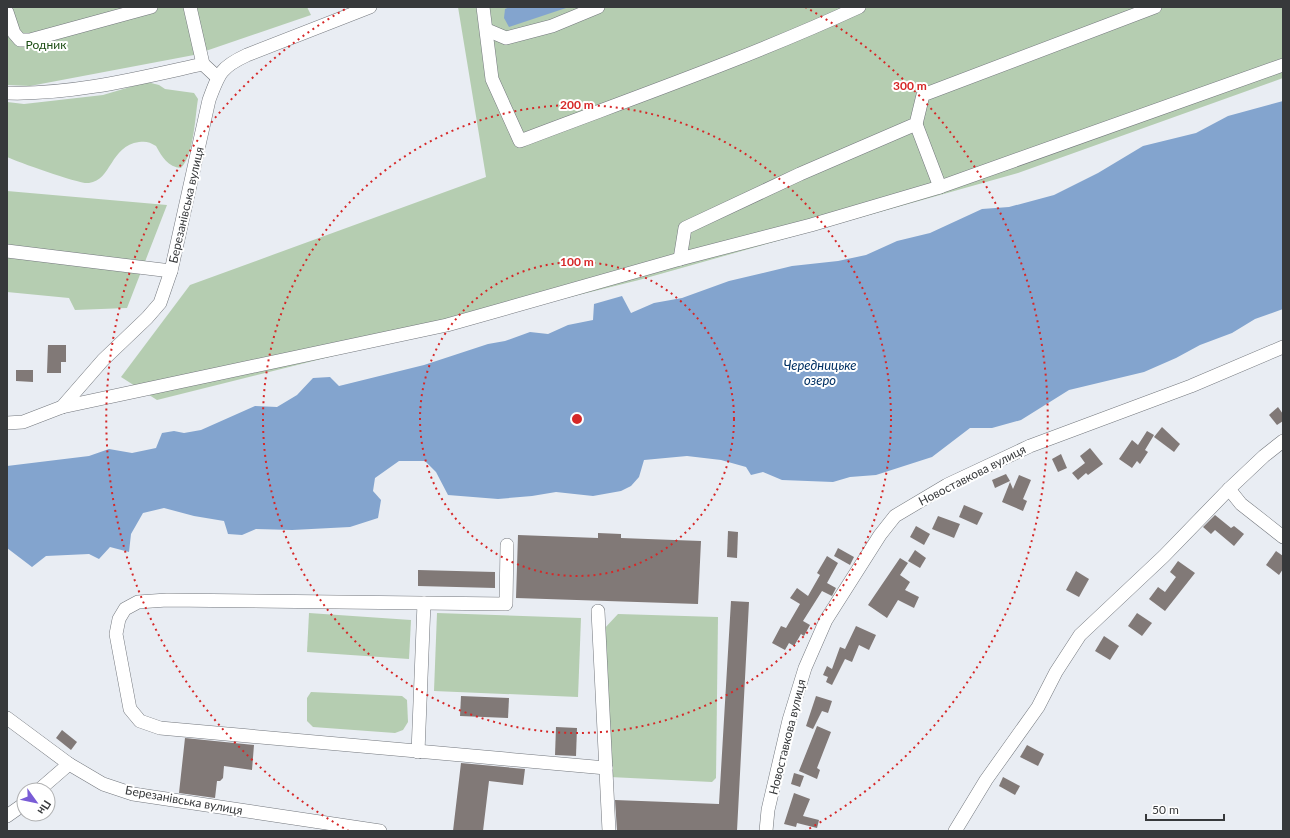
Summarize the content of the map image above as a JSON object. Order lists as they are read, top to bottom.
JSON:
{
  "streets": {
    "street": ["Березанівська вулиця", "Новоставкова вулиця"]
  },
  "water": ["Чередницьке озеро"],
  "parks": ["Родник"],
  "scale_bar": "50 m",
  "north": "bottom right",
  "rings": ["300 m", "200 m", "100 m"]
}
